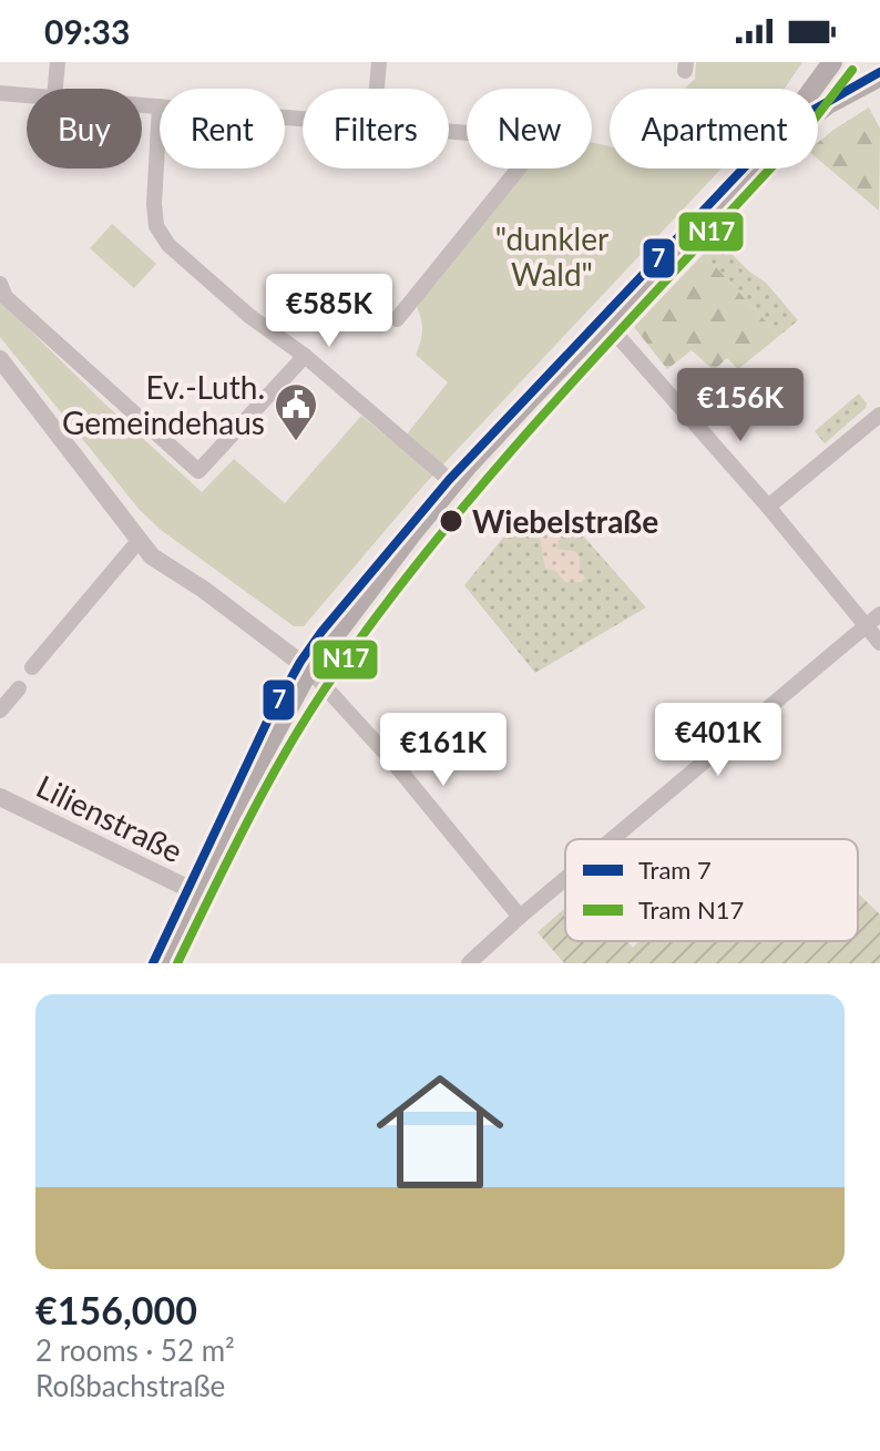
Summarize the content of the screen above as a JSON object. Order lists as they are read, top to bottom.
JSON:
{
  "streets": {
    "street": ["Lilienstraße"]
  },
  "parks": ["\"dunkler Wald\""],
  "places": {
    "public building": ["Ev.-Luth. Gemeindehaus"],
    "other": ["Wiebelstraße"]
  },
  "lines": ["tram line N17", "tram line 7"],
  "legend": ["Tram 7", "Tram N17"],
  "page": {
    "status": "09:33",
    "chip": [
      "Buy",
      "Rent",
      "Filters",
      "New",
      "Apartment"
    ],
    "price": [
      "€585K",
      "€156K",
      "€401K",
      "€161K"
    ],
    "list": [
      {
        "name": "€156,000",
        "note": "2 rooms · 52 m² · Roßbachstraße"
      }
    ]
  }
}
